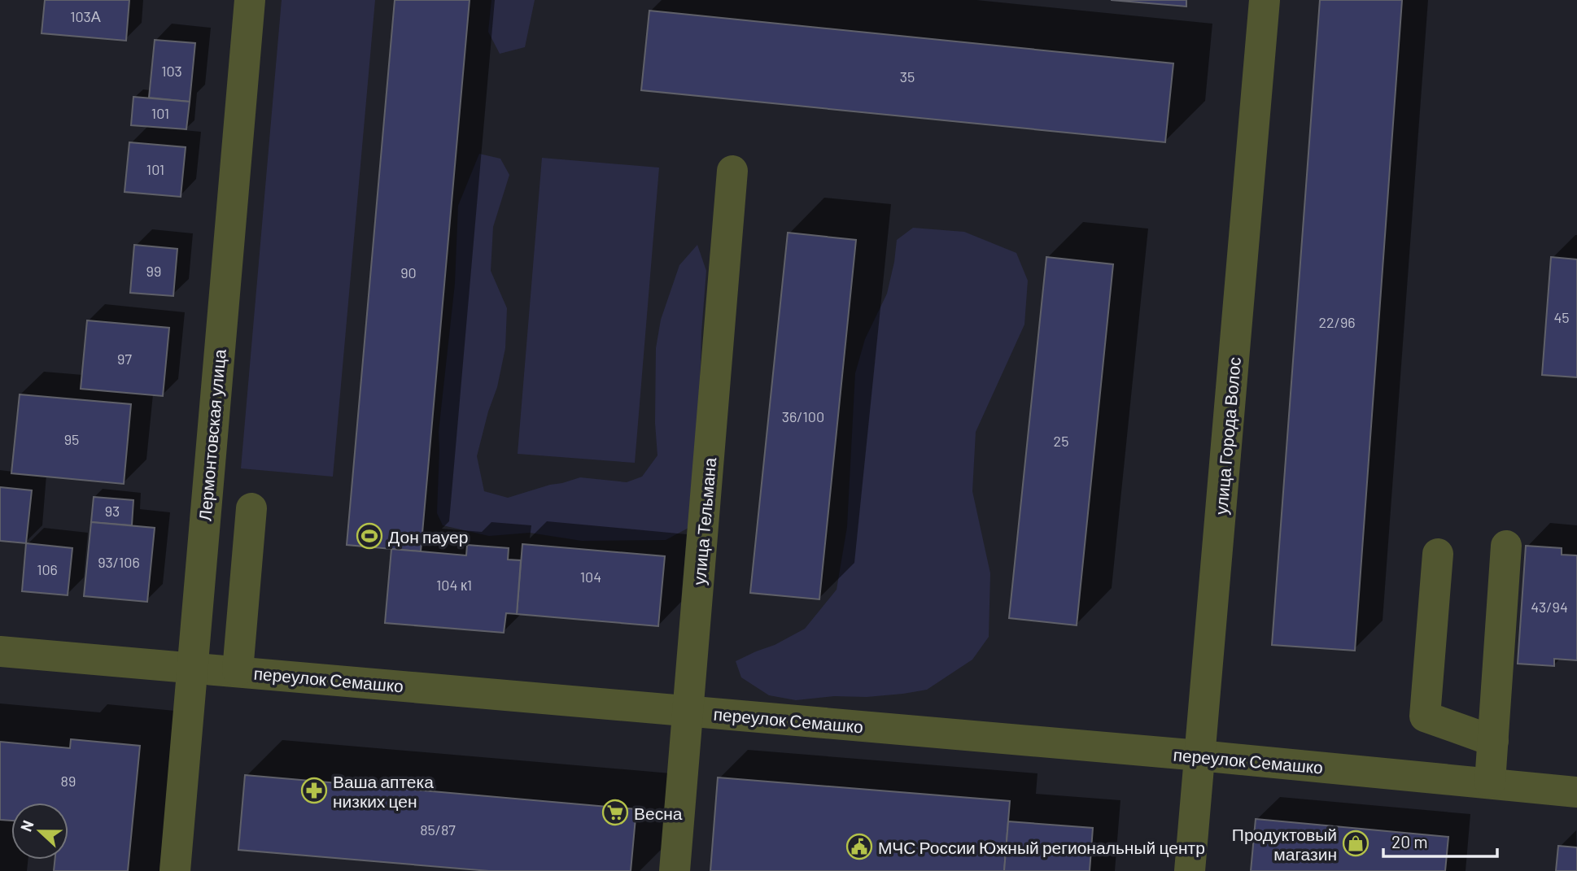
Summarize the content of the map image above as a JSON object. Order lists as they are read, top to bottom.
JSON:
{
  "streets": {
    "street": [
      "Лермонтовская улица",
      "улица Города Волос",
      "улица Тельмана",
      "переулок Семашко"
    ]
  },
  "crossings": [
    ["Лермонтовская улица", "переулок Семашко"],
    ["улица Города Волос", "переулок Семашко"],
    ["улица Тельмана", "переулок Семашко"]
  ],
  "places": {
    "sports": ["Дон пауер"],
    "pharmacy": ["Ваша аптека низких цен"],
    "supermarket": ["Весна"],
    "shop": ["Продуктовый магазин"],
    "public building": ["МЧС России Южный региональный центр"]
  },
  "house_numbers": [
    "103А",
    "103",
    "35",
    "101",
    "101",
    "99",
    "90",
    "45",
    "22/96",
    "97",
    "36/100",
    "95",
    "25",
    "93",
    "93/106",
    "106",
    "104",
    "104 к1",
    "43/94",
    "89",
    "85/87"
  ],
  "scale_bar": "20 m",
  "north": "left"
}
